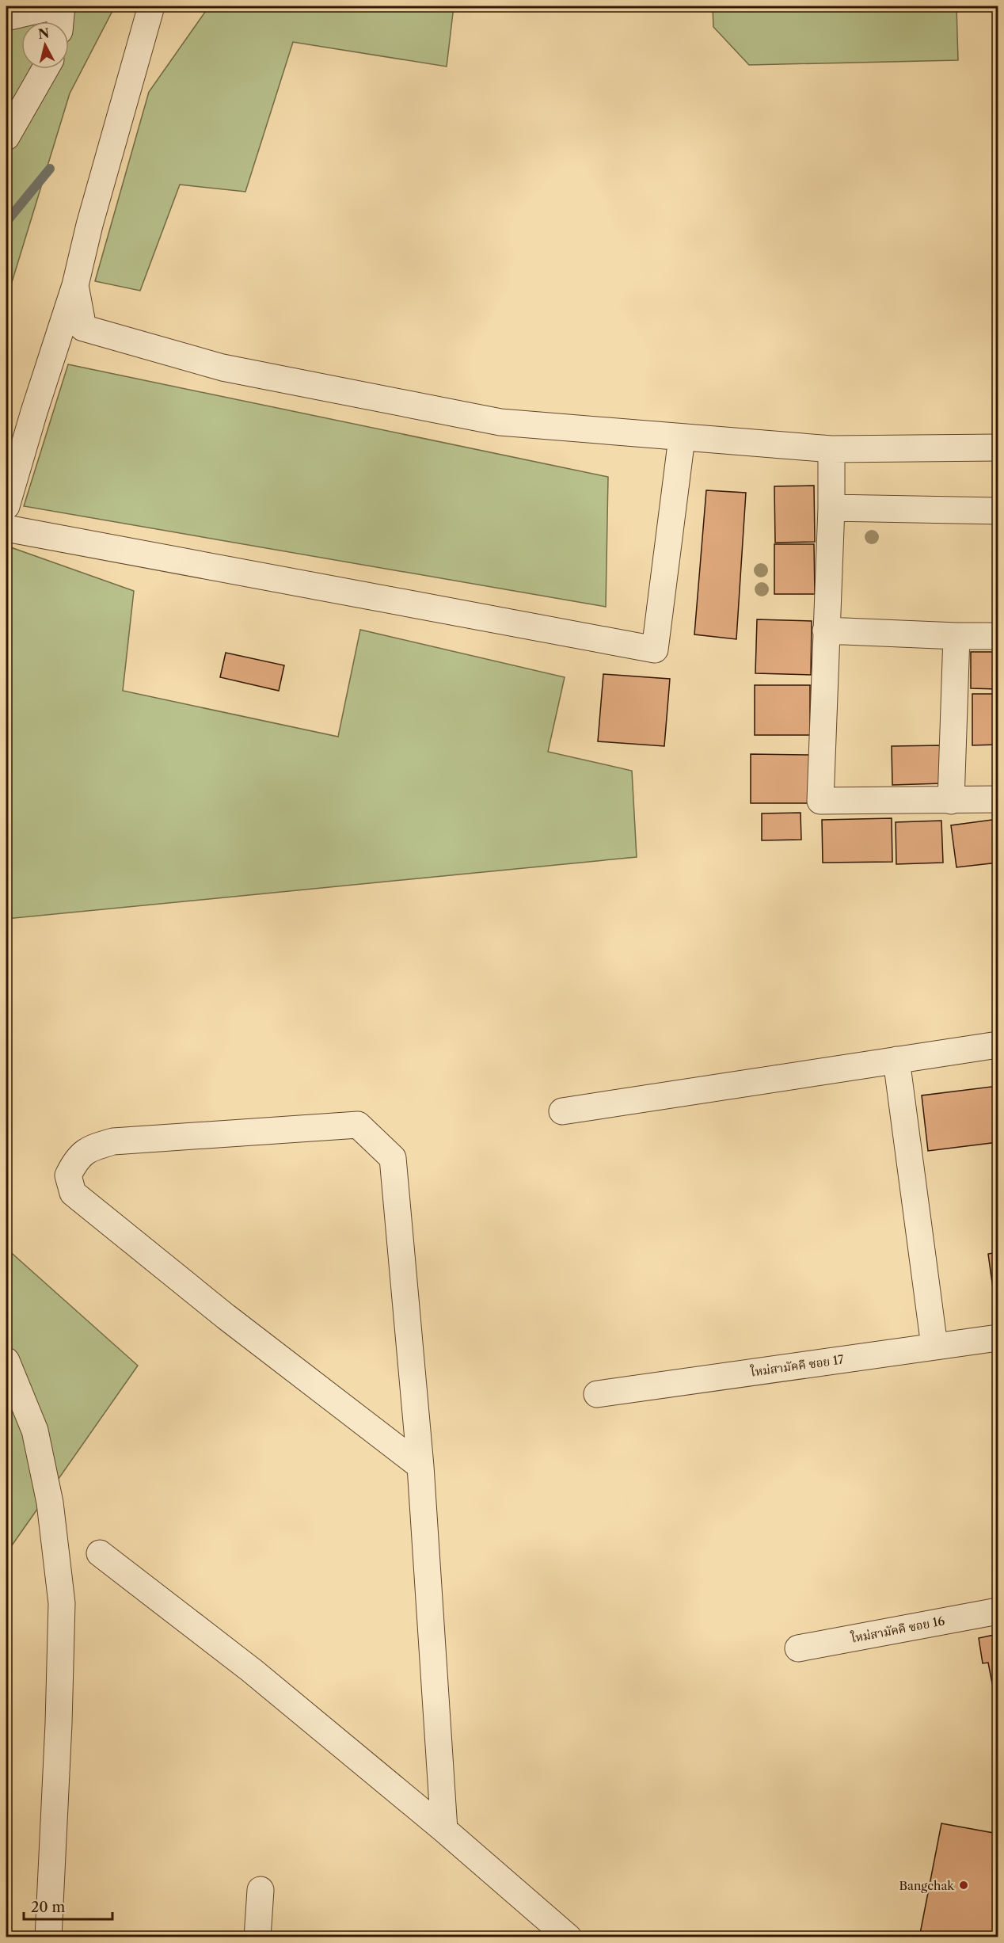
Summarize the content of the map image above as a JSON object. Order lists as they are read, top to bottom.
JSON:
{
  "streets": {
    "street": ["ใหม่สามัคคี ซอย 17", "ใหม่สามัคคี ซอย 16"]
  },
  "places": ["Bangchak"],
  "scale_bar": "20 m",
  "north": "top"
}
